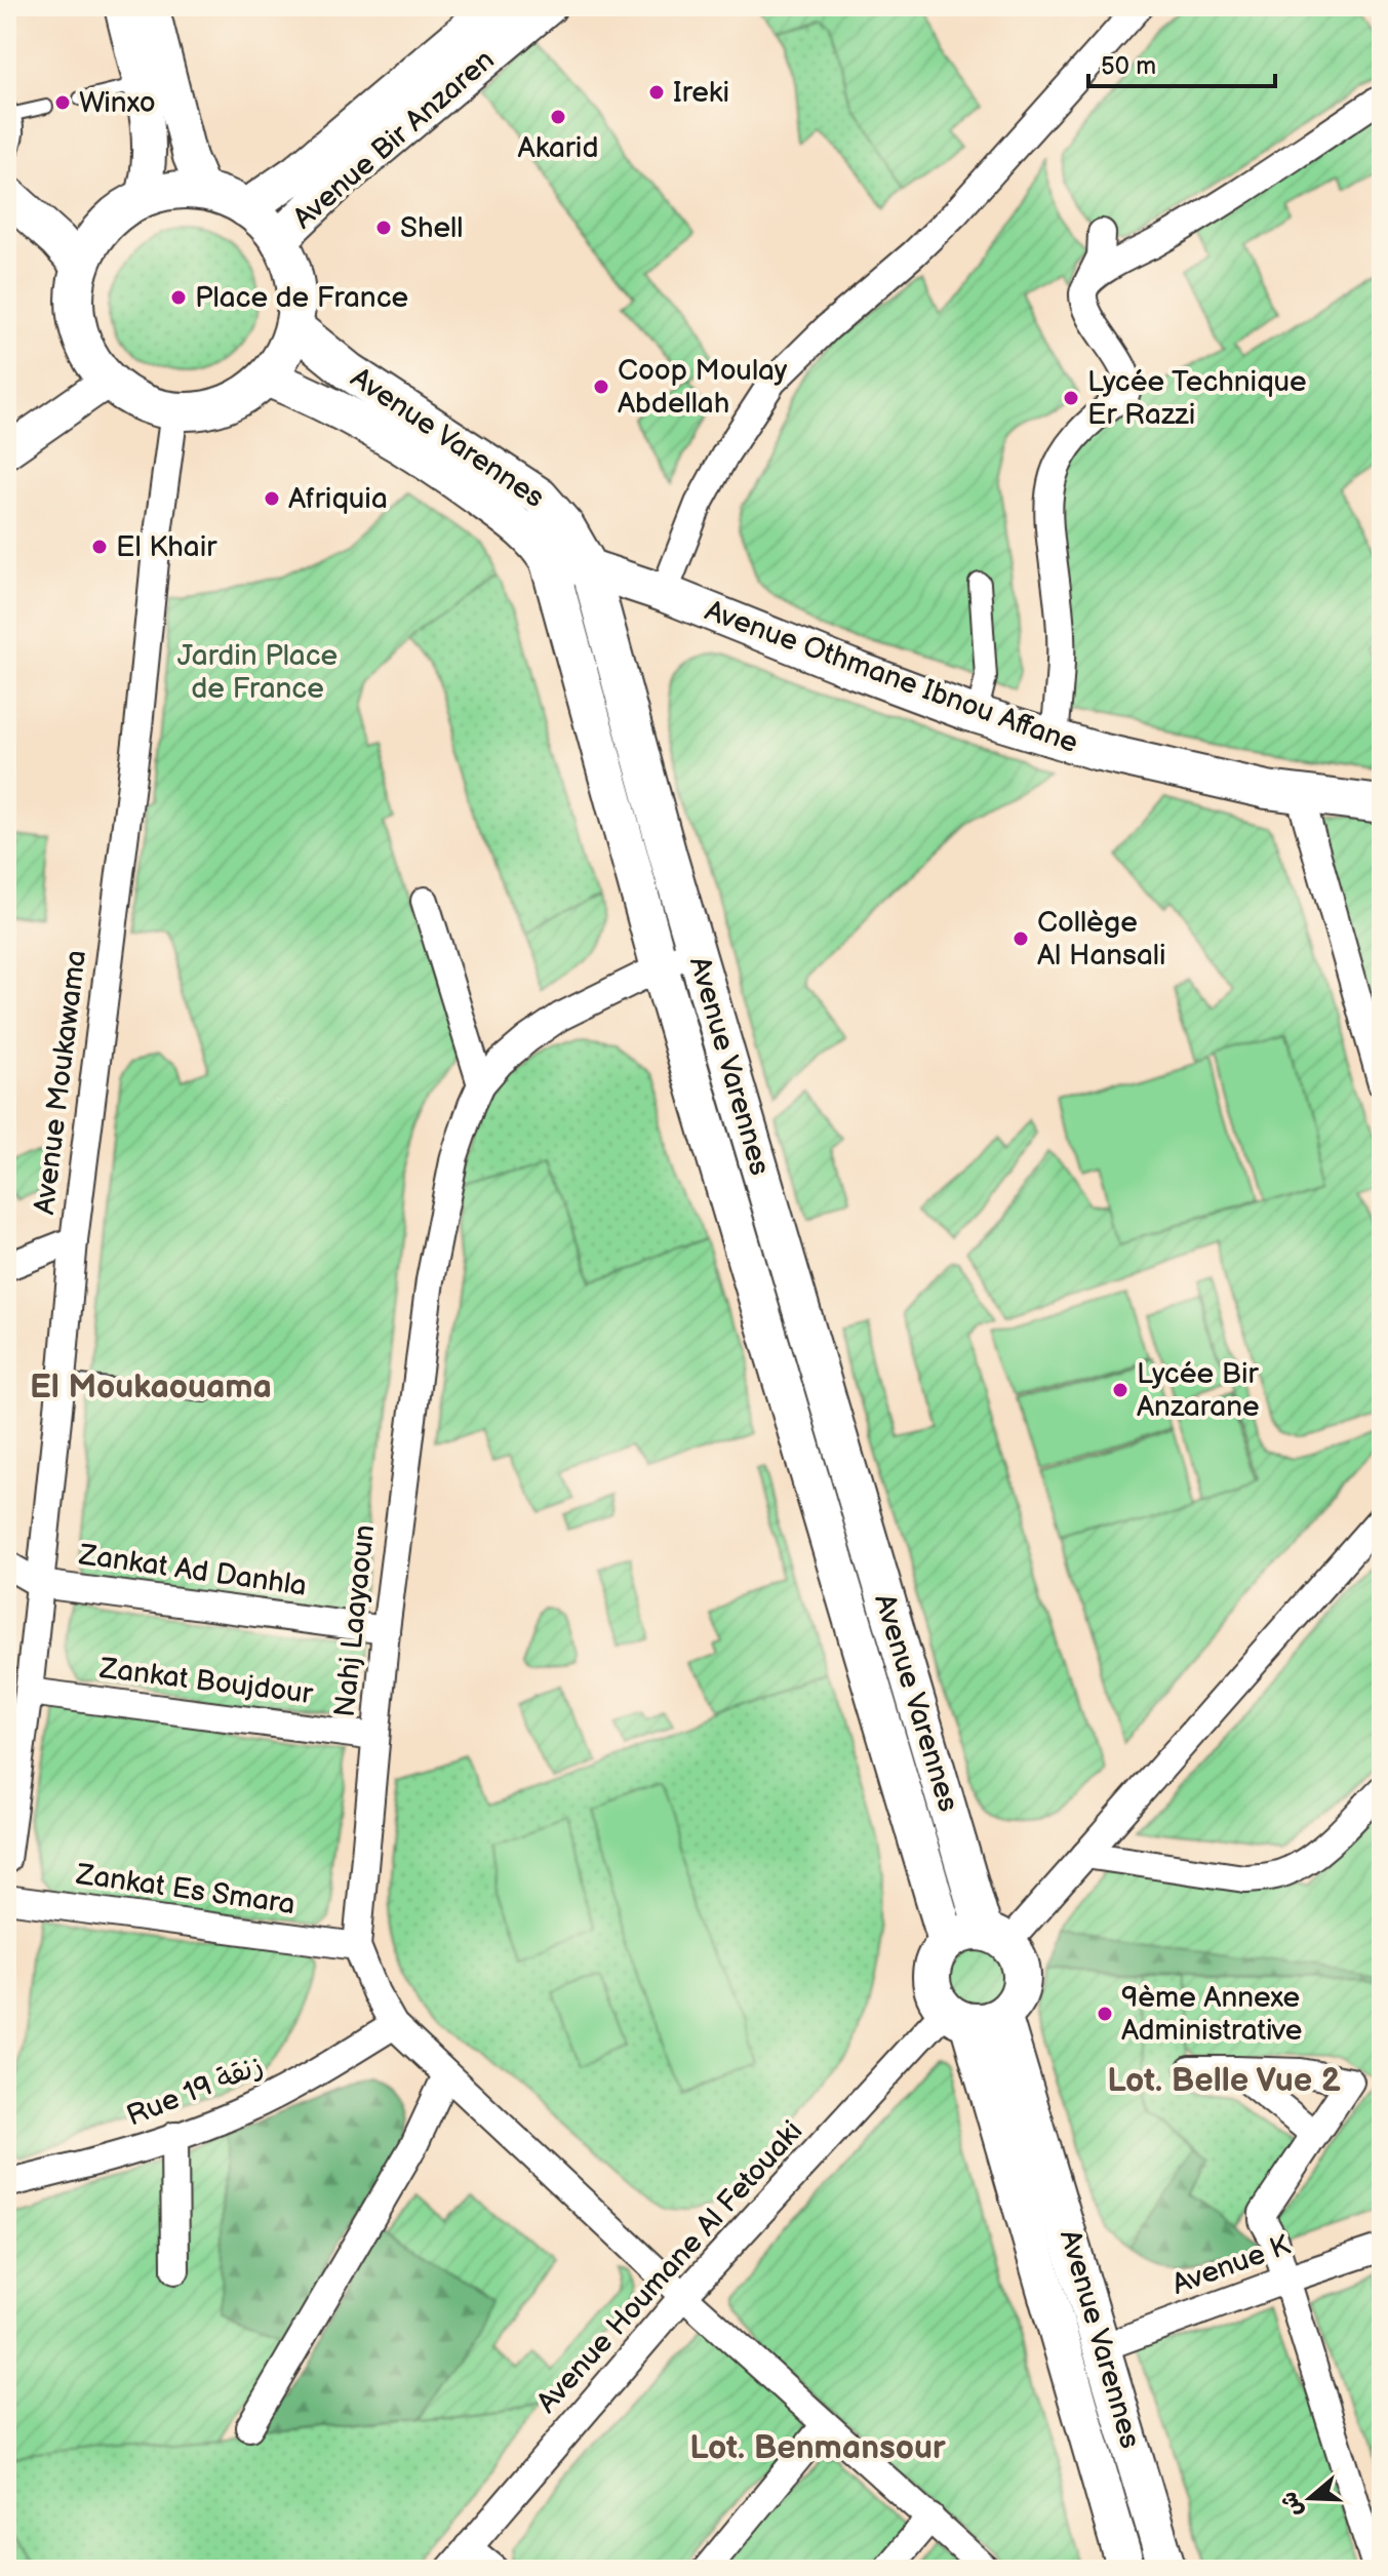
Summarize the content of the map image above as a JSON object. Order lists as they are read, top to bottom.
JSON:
{
  "streets": {
    "main road": ["Avenue Bir Anzaren", "Avenue Varennes", "Avenue Othmane Ibnou Affane"],
    "street": [
      "Avenue Moukawama",
      "Zankat Ad Danhla",
      "Nahj Laayaoun",
      "Zankat Boujdour",
      "Zankat Es Smara",
      "Rue 19 زنقة",
      "Avenue K",
      "Avenue Houmane Al Fetouaki"
    ]
  },
  "crossings": [
    ["Avenue Bir Anzaren", "Avenue Varennes"],
    ["Avenue Bir Anzaren", "Avenue Moukawama"],
    ["Avenue Varennes", "Avenue Othmane Ibnou Affane"],
    ["Avenue Varennes", "Avenue Moukawama"],
    ["Avenue Varennes", "Nahj Laayaoun"],
    ["Avenue Varennes", "Avenue K"],
    ["Avenue Varennes", "Avenue Houmane Al Fetouaki"],
    ["Avenue Moukawama", "Zankat Ad Danhla"],
    ["Avenue Moukawama", "Zankat Boujdour"],
    ["Zankat Ad Danhla", "Nahj Laayaoun"],
    ["Nahj Laayaoun", "Zankat Boujdour"],
    ["Nahj Laayaoun", "Zankat Es Smara"],
    ["Nahj Laayaoun", "Rue 19 زنقة"],
    ["Nahj Laayaoun", "Avenue Houmane Al Fetouaki"]
  ],
  "districts": ["El Moukaouama", "Lot. Belle Vue 2", "Lot. Benmansour"],
  "parks": ["Jardin Place de France"],
  "places": [
    "Ireki",
    "Winxo",
    "Akarid",
    "Shell",
    "Place de France",
    "Coop Moulay Abdellah",
    "Lycée Technique Er Razzi",
    "Afriquia",
    "El Khair",
    "Collège Al Hansali",
    "Lycée Bir Anzarane",
    "9ème Annexe Administrative"
  ],
  "scale_bar": "50 m",
  "north": "left"
}
